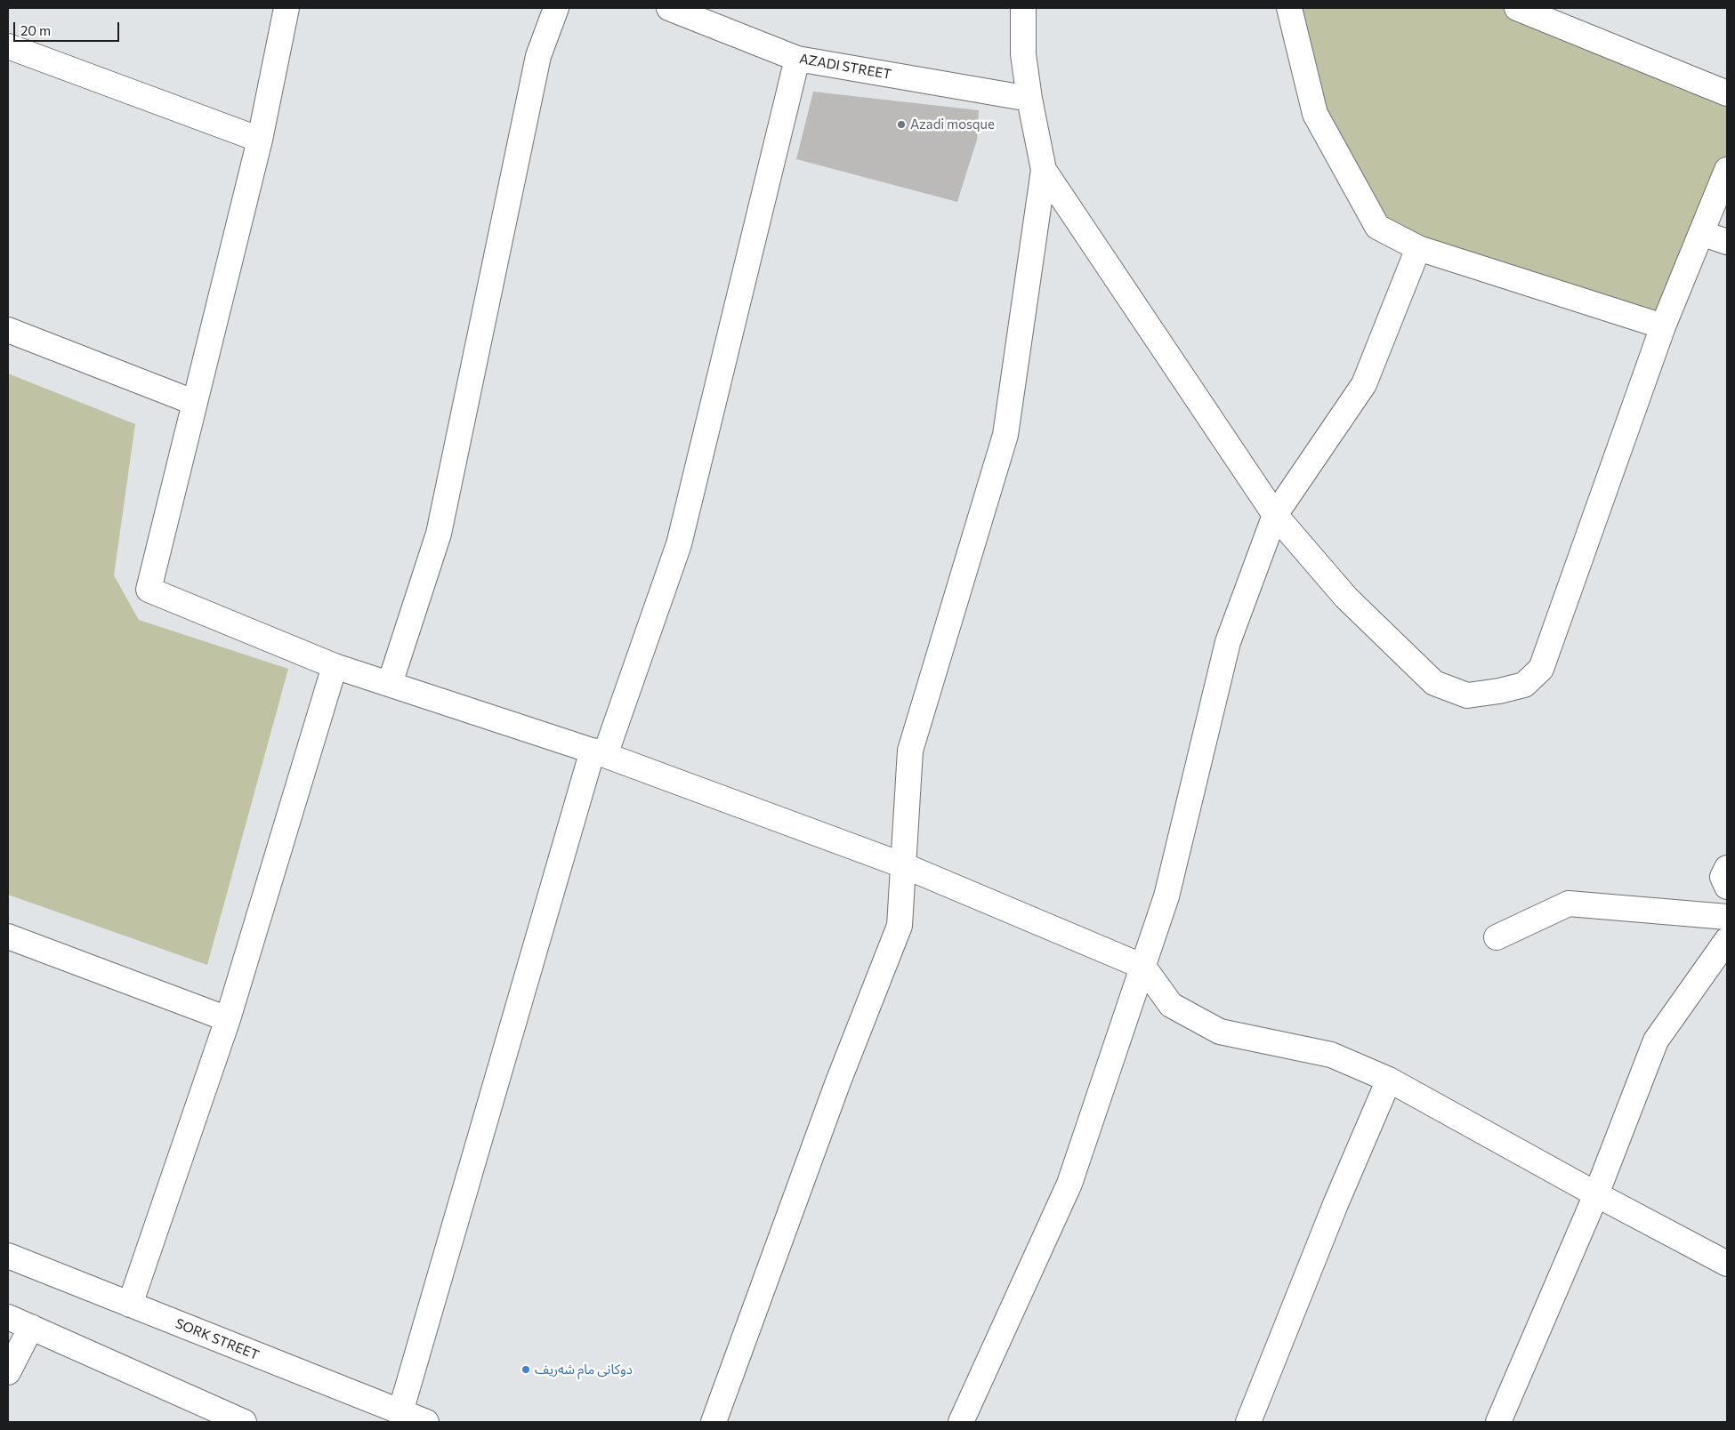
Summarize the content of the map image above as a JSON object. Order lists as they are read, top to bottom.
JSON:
{
  "streets": {
    "street": ["AZADI STREET", "SORK STREET"]
  },
  "places": ["Azadi mosque", "دوکانی مام شەریف"],
  "scale_bar": "20 m"
}
